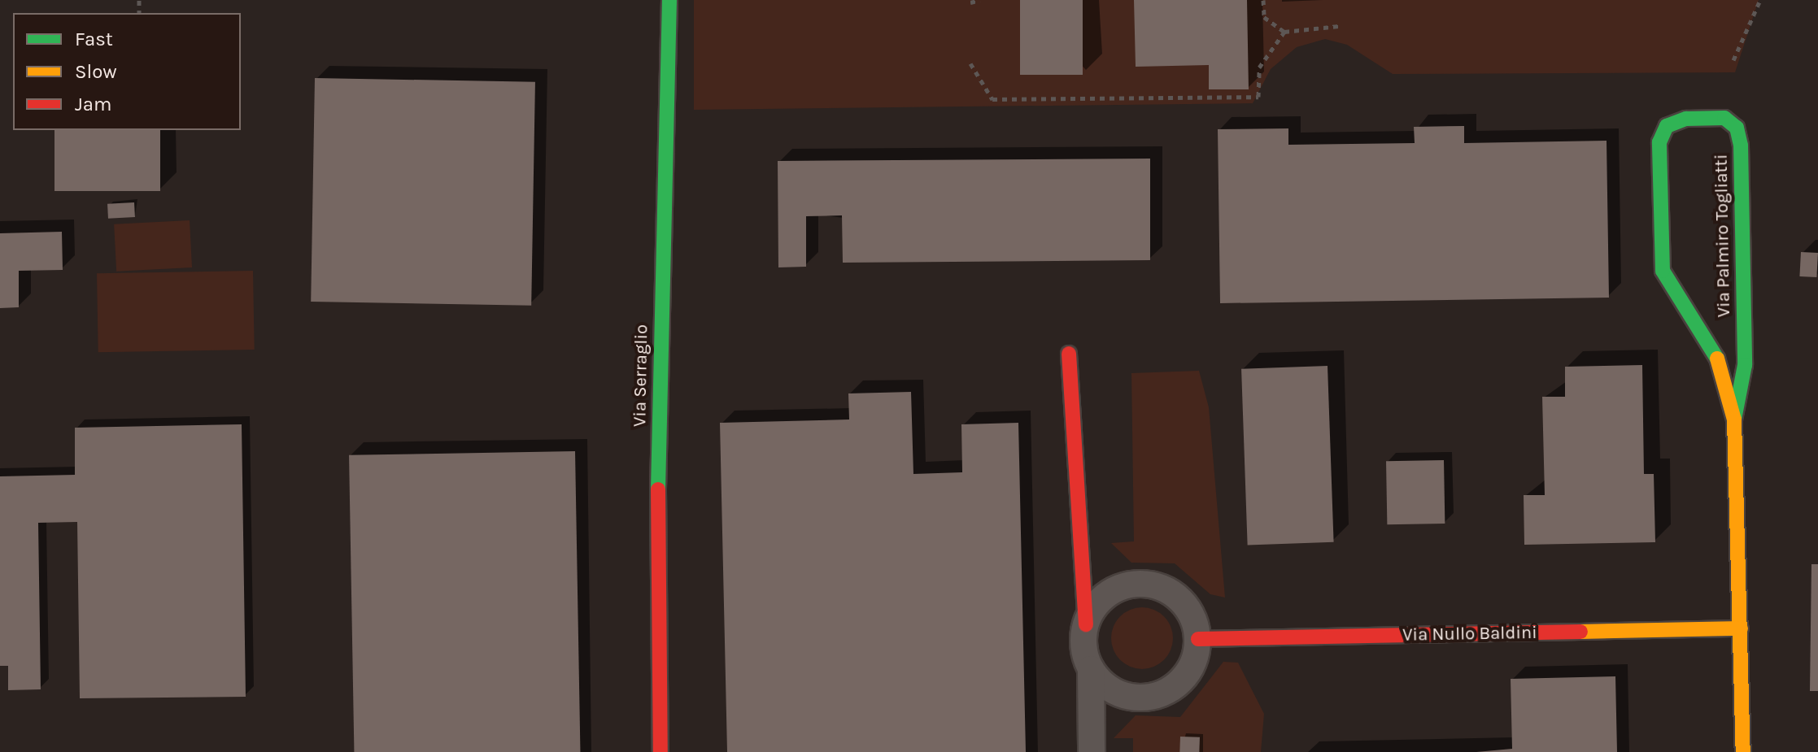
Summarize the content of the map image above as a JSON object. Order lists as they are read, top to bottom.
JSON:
{
  "streets": {
    "street": ["Via Palmiro Togliatti", "Via Serraglio", "Via Nullo Baldini"]
  },
  "crossings": [
    ["Via Palmiro Togliatti", "Via Nullo Baldini"]
  ],
  "legend": ["Fast", "Slow", "Jam"]
}
